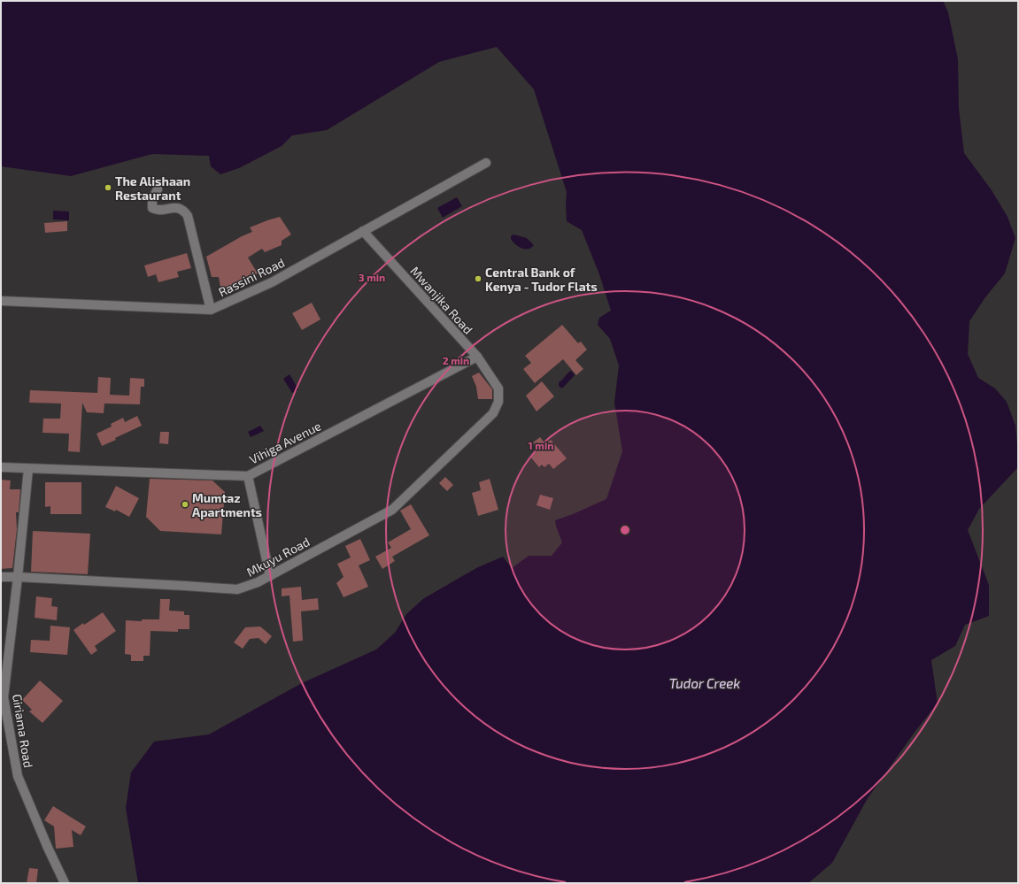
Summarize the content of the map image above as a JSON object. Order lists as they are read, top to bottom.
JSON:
{
  "streets": {
    "street": [
      "Rassini Road",
      "Mwanjika Road",
      "Vihiga Avenue",
      "Mkuyu Road",
      "Giriama Road"
    ]
  },
  "crossings": [
    ["Rassini Road", "Mwanjika Road"],
    ["Mwanjika Road", "Vihiga Avenue"],
    ["Mwanjika Road", "Mkuyu Road"],
    ["Vihiga Avenue", "Giriama Road"],
    ["Mkuyu Road", "Giriama Road"]
  ],
  "water": ["Tudor Creek"],
  "places": ["The Alishaan Restaurant", "Central Bank of Kenya - Tudor Flats", "Mumtaz Apartments"],
  "rings": ["3 min", "2 min", "1 min"]
}
